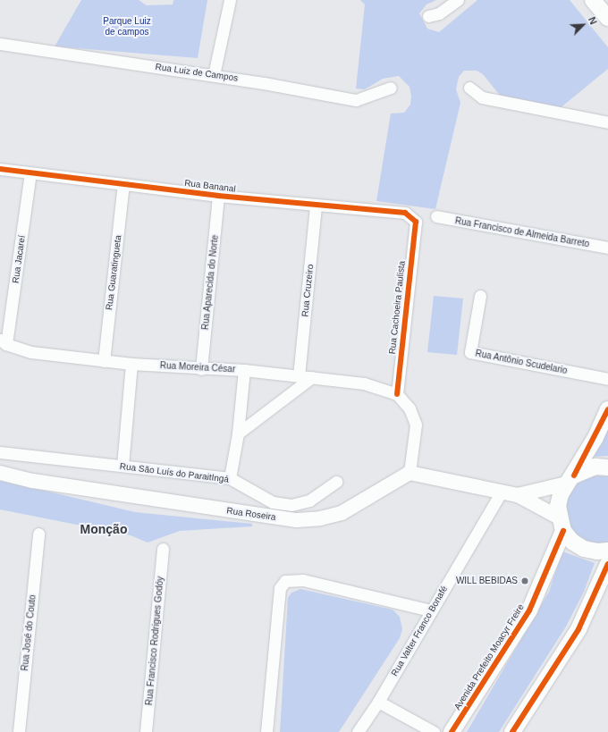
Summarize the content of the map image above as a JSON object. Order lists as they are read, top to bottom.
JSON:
{
  "streets": {
    "main road": ["Avenida Prefeito Moacyr Freire"],
    "street": [
      "Rua Luiz de Campos",
      "Rua Bananal",
      "Rua Francisco de Almeida Barreto",
      "Rua Jacareí",
      "Rua Guaratingueta",
      "Rua Aparecida do Norte",
      "Rua Cruzeiro",
      "Rua Cachoeira Paulista",
      "Rua Antônio Scudelario",
      "Rua Moreira César",
      "Rua São Luís do ParaitIngá",
      "Rua Roseira",
      "Rua Valter Franco Bonafé",
      "Rua José do Couto",
      "Rua Francisco Rodrigues Godóy"
    ]
  },
  "crossings": [
    ["Rua Bananal", "Rua Jacareí"],
    ["Rua Bananal", "Rua Guaratingueta"],
    ["Rua Bananal", "Rua Aparecida do Norte"],
    ["Rua Bananal", "Rua Cruzeiro"],
    ["Rua Bananal", "Rua Cachoeira Paulista"],
    ["Rua Jacareí", "Rua Moreira César"],
    ["Rua Guaratingueta", "Rua Moreira César"],
    ["Rua Aparecida do Norte", "Rua Moreira César"],
    ["Rua Cruzeiro", "Rua Moreira César"],
    ["Rua Cachoeira Paulista", "Rua Moreira César"]
  ],
  "districts": ["Monção"],
  "parks": ["Parque Luiz de campos"],
  "places": ["WILL BEBIDAS"],
  "north": "top right"
}
